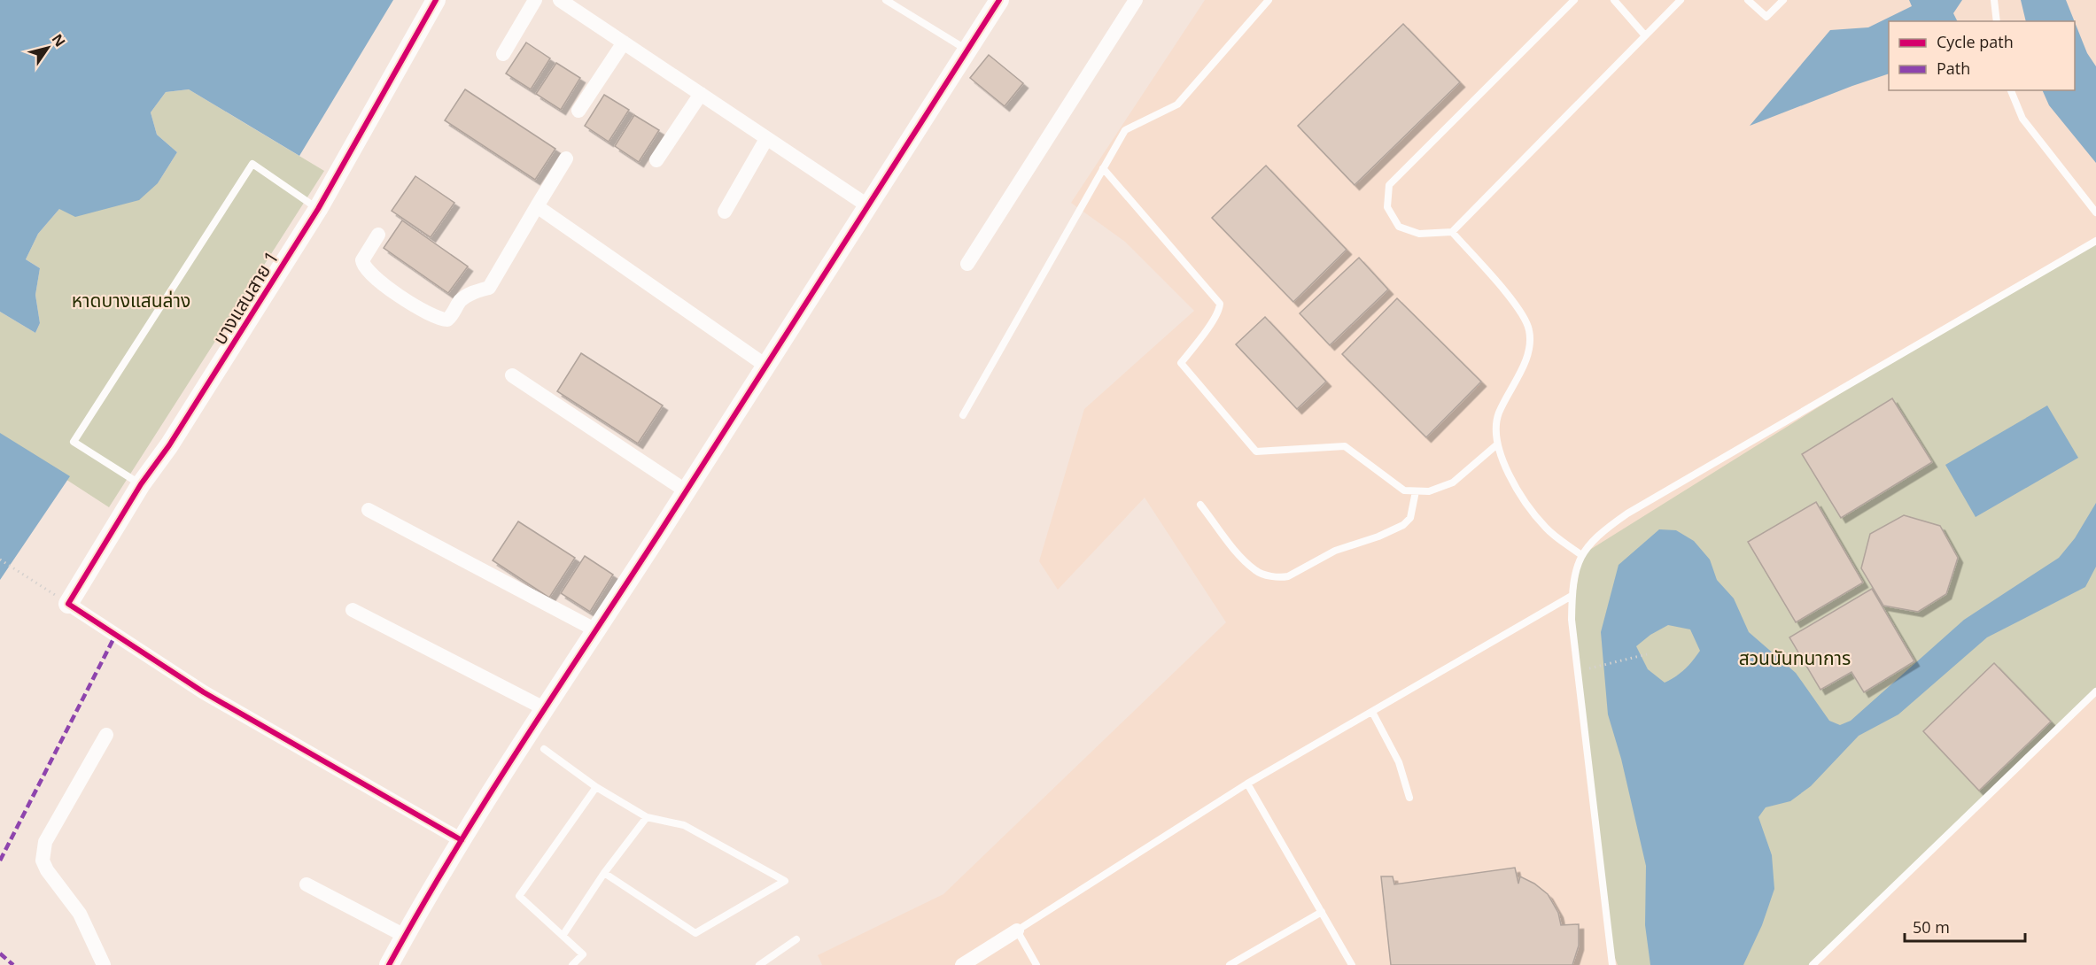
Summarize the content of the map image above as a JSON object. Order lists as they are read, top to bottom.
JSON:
{
  "streets": {
    "street": ["บางแสนสาย 1"]
  },
  "parks": ["หาดบางแสนล่าง", "สวนนันทนาการ"],
  "legend": ["Cycle path", "Path"],
  "scale_bar": "50 m",
  "north": "top right"
}
